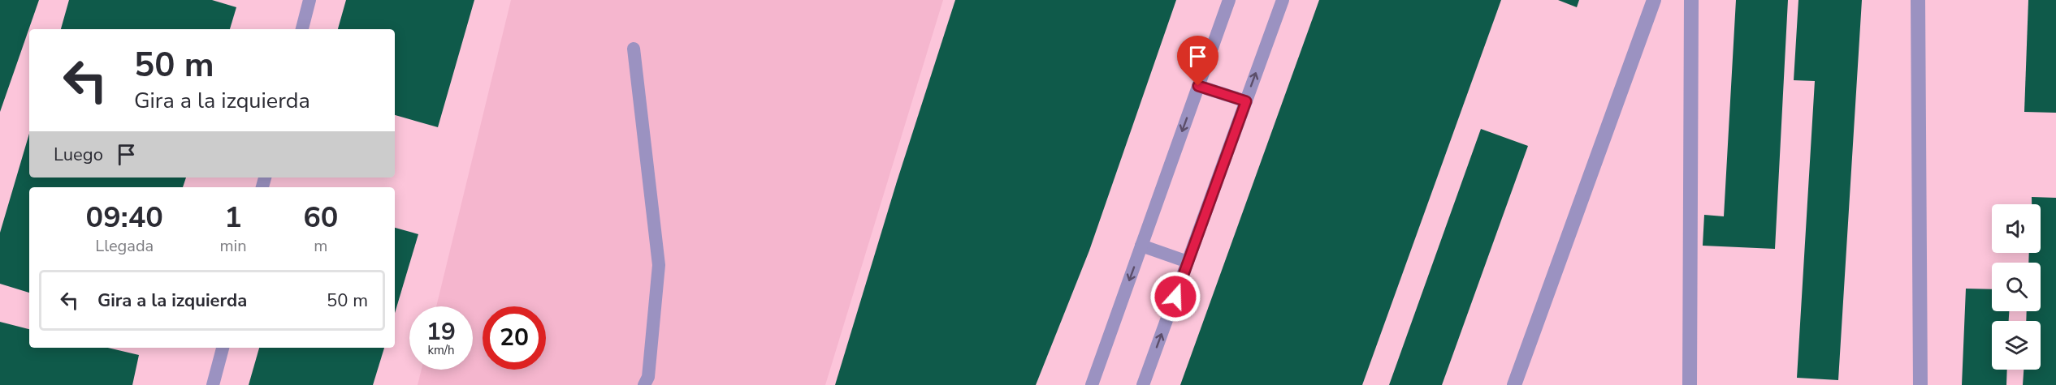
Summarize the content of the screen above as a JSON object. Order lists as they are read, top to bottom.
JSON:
{
  "page": {
    "turn": ["50 m", "Gira a la izquierda"],
    "then": "Luego",
    "eta": [
      "09:40",
      "Llegada",
      "1",
      "min",
      "60",
      "m"
    ],
    "list": [
      {
        "name": "Gira a la izquierda",
        "value": "50 m"
      }
    ],
    "speed": "19 km/h",
    "limit": "20"
  }
}
